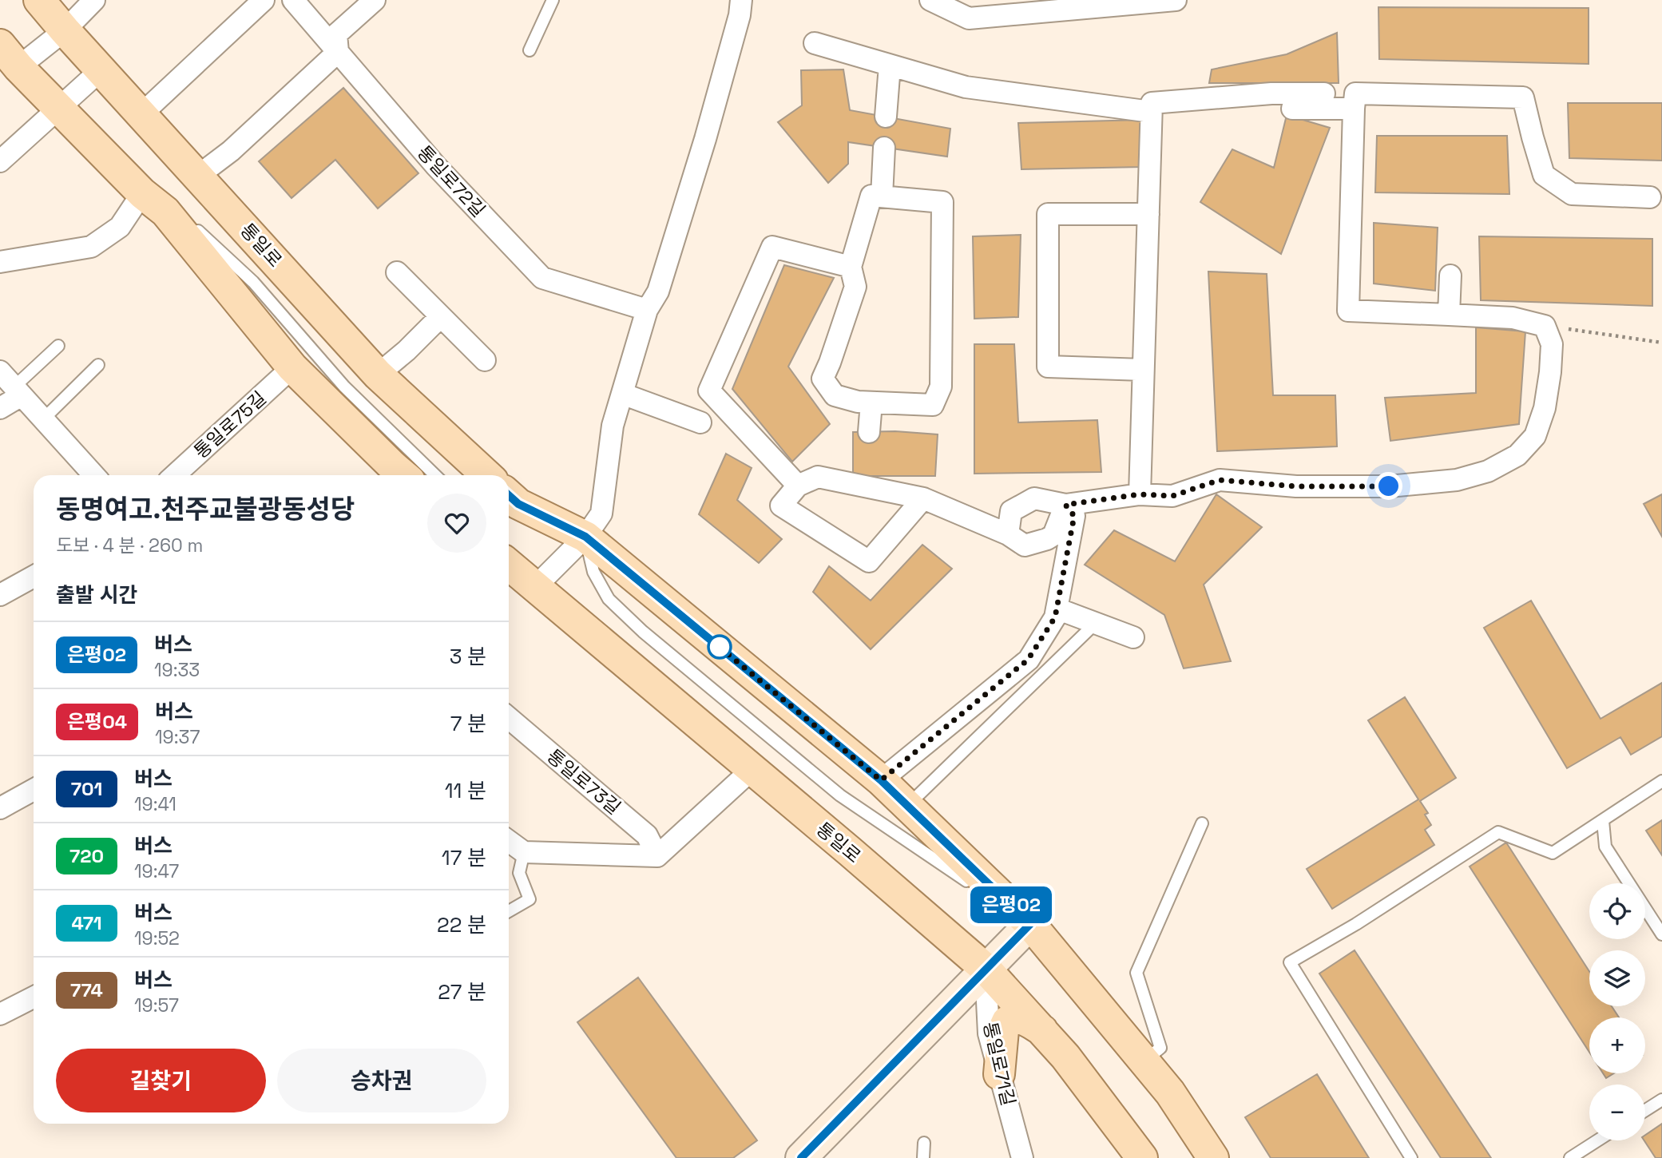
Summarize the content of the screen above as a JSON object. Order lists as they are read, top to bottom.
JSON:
{
  "streets": {
    "main road": ["통일로"],
    "street": [
      "통일로72길",
      "통일로75길",
      "통일로73길",
      "통일로71길"
    ]
  },
  "crossings": [
    ["통일로", "통일로71길"]
  ],
  "lines": ["bus line 은평02"],
  "page": {
    "on_map": "은평02",
    "heading": [
      ["동명여고.천주교불광동성당", "도보 · 4 분 · 260 m"],
      "출발 시간"
    ],
    "list": [
      {
        "mark": "은평02",
        "name": "버스",
        "note": "19:33",
        "value": "3 분"
      },
      {
        "mark": "은평04",
        "name": "버스",
        "note": "19:37",
        "value": "7 분"
      },
      {
        "mark": "701",
        "name": "버스",
        "note": "19:41",
        "value": "11 분"
      },
      {
        "mark": "720",
        "name": "버스",
        "note": "19:47",
        "value": "17 분"
      },
      {
        "mark": "471",
        "name": "버스",
        "note": "19:52",
        "value": "22 분"
      },
      {
        "mark": "774",
        "name": "버스",
        "note": "19:57",
        "value": "27 분"
      }
    ],
    "map_buttons": ["+", "−"],
    "buttons": ["길찾기", "승차권"]
  }
}
